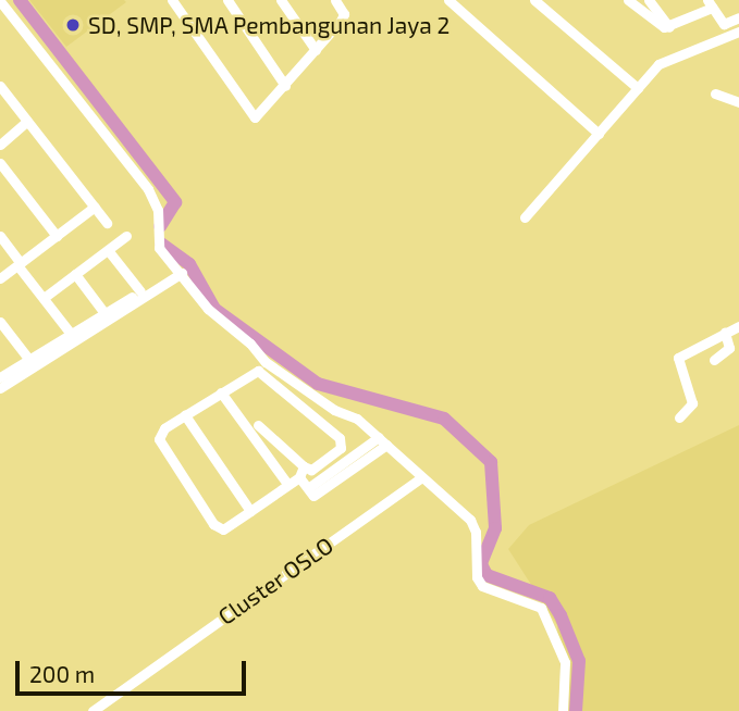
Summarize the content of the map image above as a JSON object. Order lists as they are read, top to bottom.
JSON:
{
  "streets": {
    "street": ["Cluster OSLO"]
  },
  "places": ["SD, SMP, SMA Pembangunan Jaya 2"],
  "scale_bar": "200 m"
}
